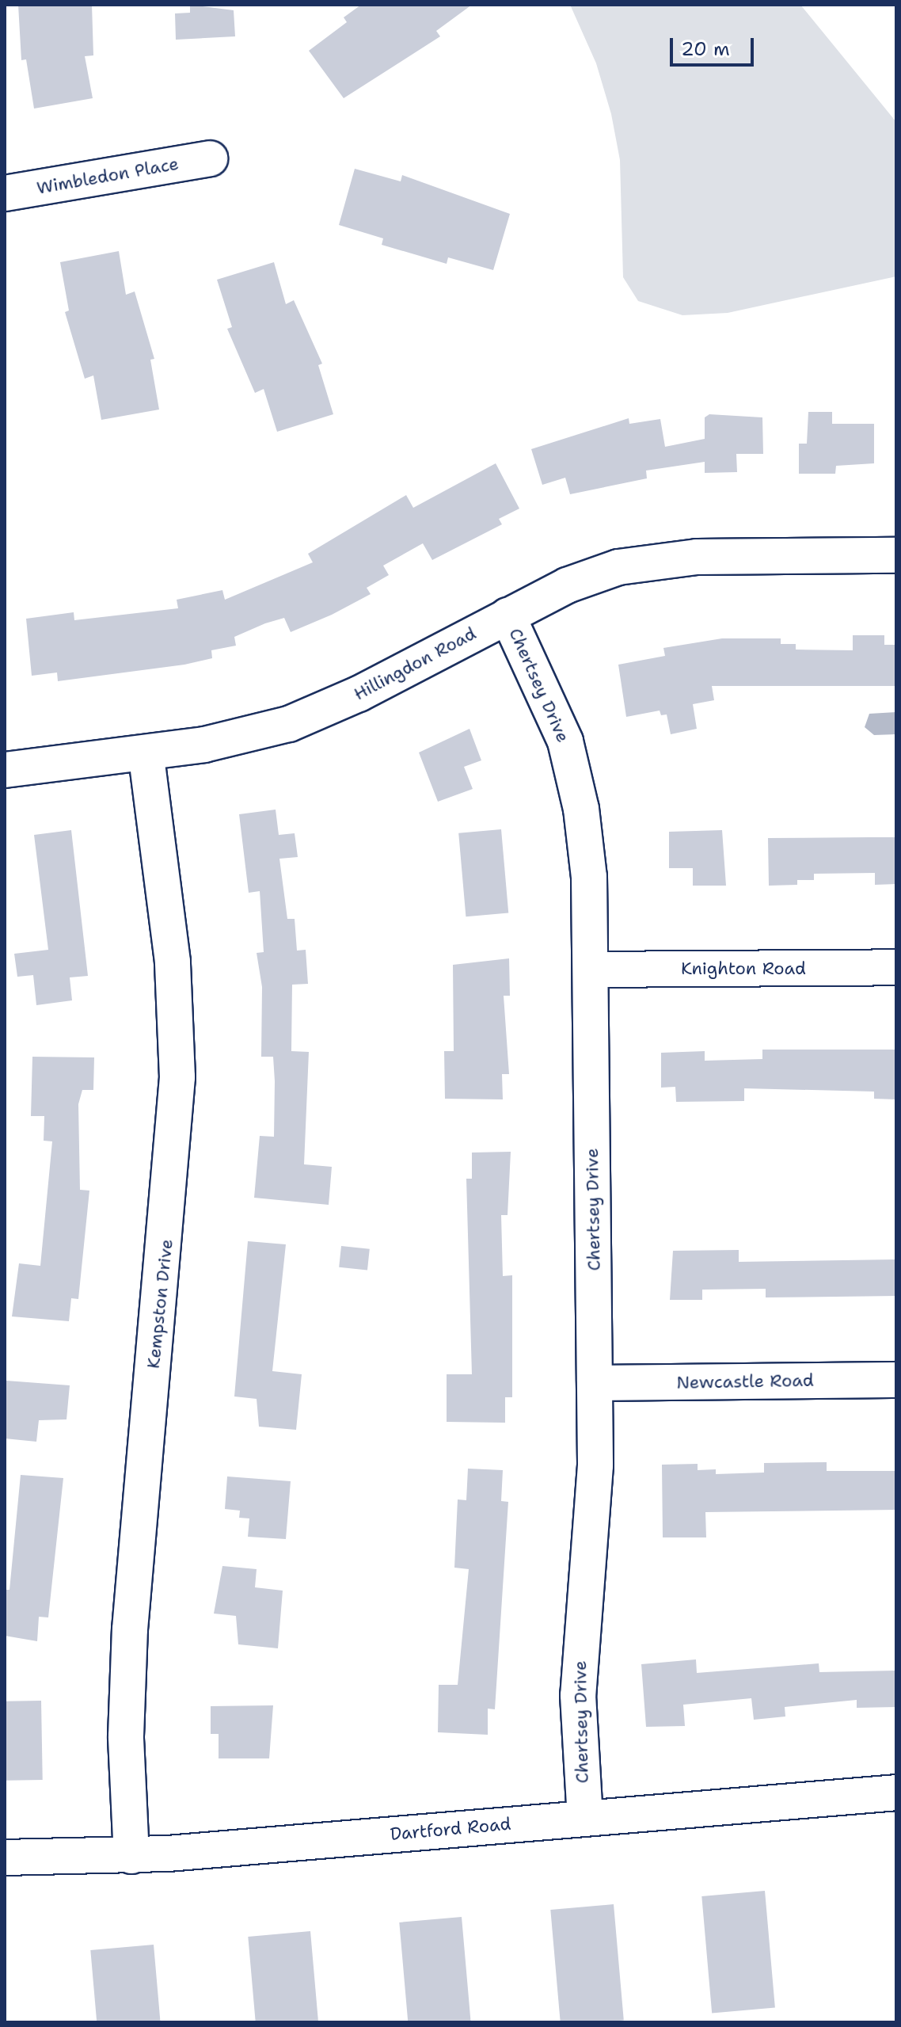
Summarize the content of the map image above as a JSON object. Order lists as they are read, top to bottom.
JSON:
{
  "streets": {
    "street": [
      "Wimbledon Place",
      "Hillingdon Road",
      "Chertsey Drive",
      "Knighton Road",
      "Kempston Drive",
      "Newcastle Road",
      "Dartford Road"
    ]
  },
  "crossings": [
    ["Hillingdon Road", "Chertsey Drive"],
    ["Hillingdon Road", "Kempston Drive"],
    ["Chertsey Drive", "Knighton Road"],
    ["Chertsey Drive", "Newcastle Road"],
    ["Chertsey Drive", "Dartford Road"],
    ["Kempston Drive", "Dartford Road"]
  ],
  "scale_bar": "20 m"
}
